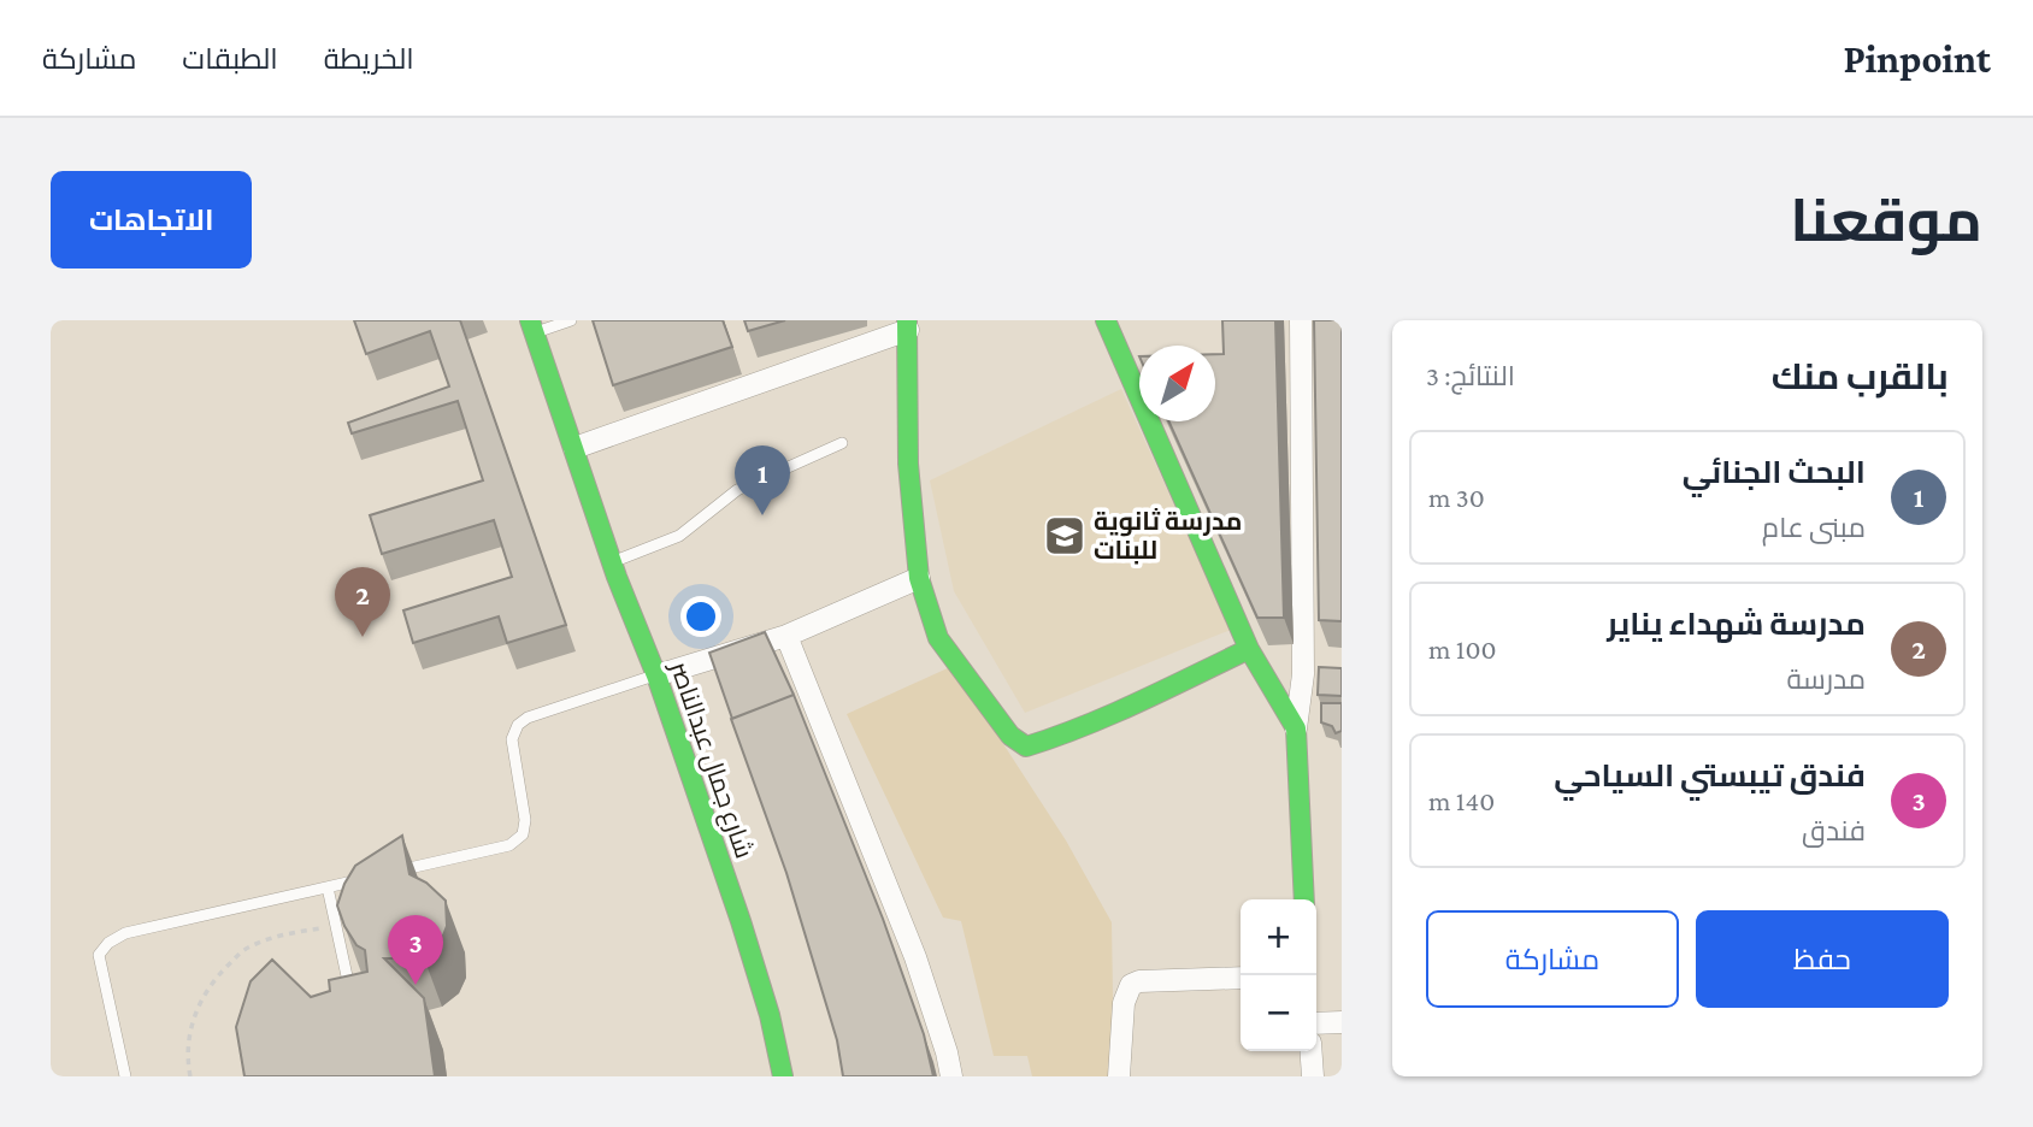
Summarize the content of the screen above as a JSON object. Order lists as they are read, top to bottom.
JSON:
{
  "streets": {
    "street": ["شارع جمال عبدالناصر"]
  },
  "places": {
    "school or university": ["مدرسة ثانوية للبنات"]
  },
  "north": "top right",
  "page": {
    "header": "Pinpoint",
    "nav": ["الخريطة", "الطبقات", "مشاركة"],
    "title": "موقعنا",
    "buttons": [
      "الاتجاهات",
      ["حفظ", "مشاركة"]
    ],
    "heading": ["بالقرب منك", "النتائج: 3"],
    "list": [
      {
        "mark": "1",
        "name": "البحث الجنائي",
        "note": "مبنى عام",
        "value": "30 m"
      },
      {
        "mark": "2",
        "name": "مدرسة شهداء يناير",
        "note": "مدرسة",
        "value": "100 m"
      },
      {
        "mark": "3",
        "name": "فندق تيبستي السياحي",
        "note": "فندق",
        "value": "140 m"
      }
    ],
    "pins": ["1", "2", "3"],
    "map_buttons": ["+", "−"]
  }
}
